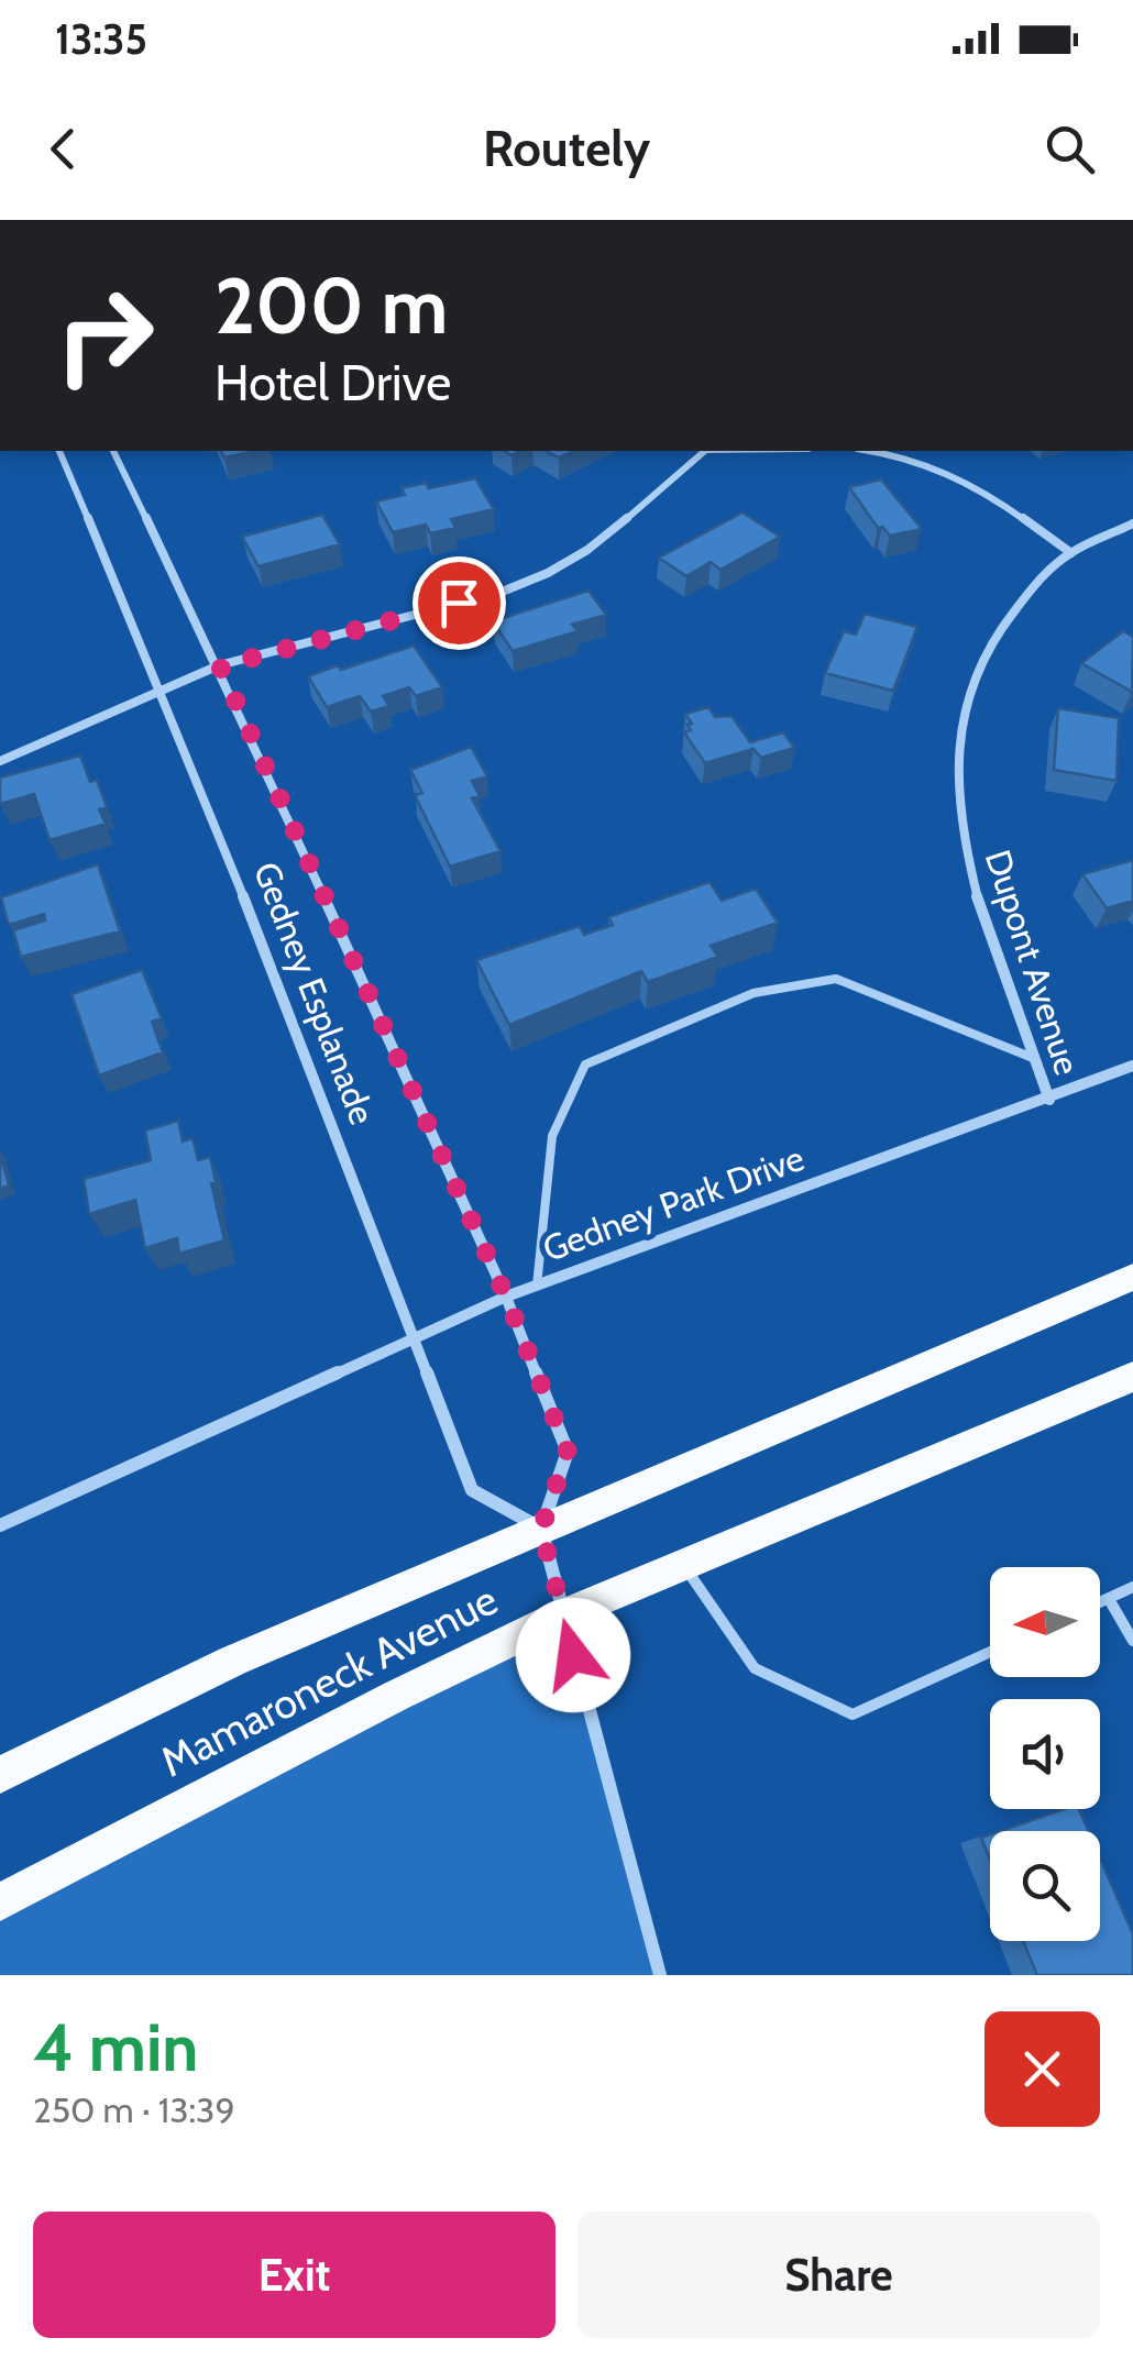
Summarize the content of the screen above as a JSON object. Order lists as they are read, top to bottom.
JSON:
{
  "streets": {
    "main road": ["Mamaroneck Avenue"],
    "street": ["Dupont Avenue", "Gedney Esplanade", "Gedney Park Drive"]
  },
  "crossings": [
    ["Dupont Avenue", "Gedney Park Drive"],
    ["Gedney Esplanade", "Gedney Park Drive"],
    ["Gedney Esplanade", "Mamaroneck Avenue"]
  ],
  "north": "left",
  "page": {
    "status": "13:35",
    "header": "Routely",
    "turn": ["200 m", "Hotel Drive"],
    "heading": ["4 min", "250 m · 13:39"],
    "buttons": ["Exit", "Share"]
  }
}
